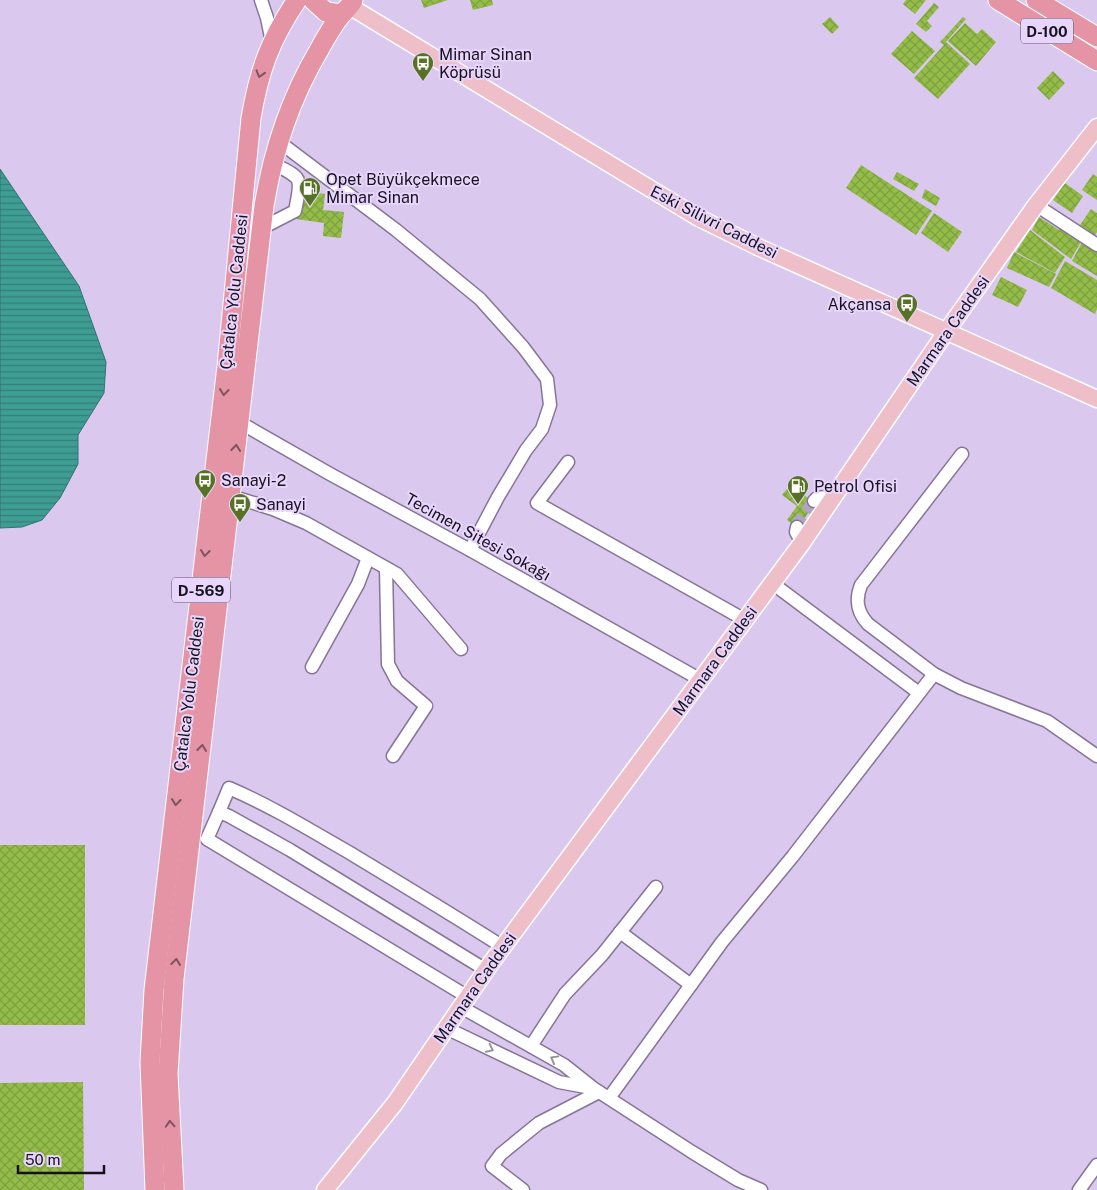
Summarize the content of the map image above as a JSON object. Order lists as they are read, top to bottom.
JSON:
{
  "streets": {
    "highway": ["D-100", "Çatalca Yolu Caddesi", "D-569"],
    "main road": ["Eski Silivri Caddesi", "Marmara Caddesi"],
    "street": ["Tecimen Sitesi Sokağı"]
  },
  "crossings": [
    ["Eski Silivri Caddesi", "Çatalca Yolu Caddesi"],
    ["Eski Silivri Caddesi", "Marmara Caddesi"],
    ["Çatalca Yolu Caddesi", "Tecimen Sitesi Sokağı"],
    ["Marmara Caddesi", "Tecimen Sitesi Sokağı"]
  ],
  "places": {
    "bus stop": [
      "Mimar Sinan Köprüsü",
      "Akçansa",
      "Sanayi-2",
      "Sanayi"
    ],
    "fuel station": ["Opet Büyükçekmece Mimar Sinan", "Petrol Ofisi"]
  },
  "scale_bar": "50 m"
}
